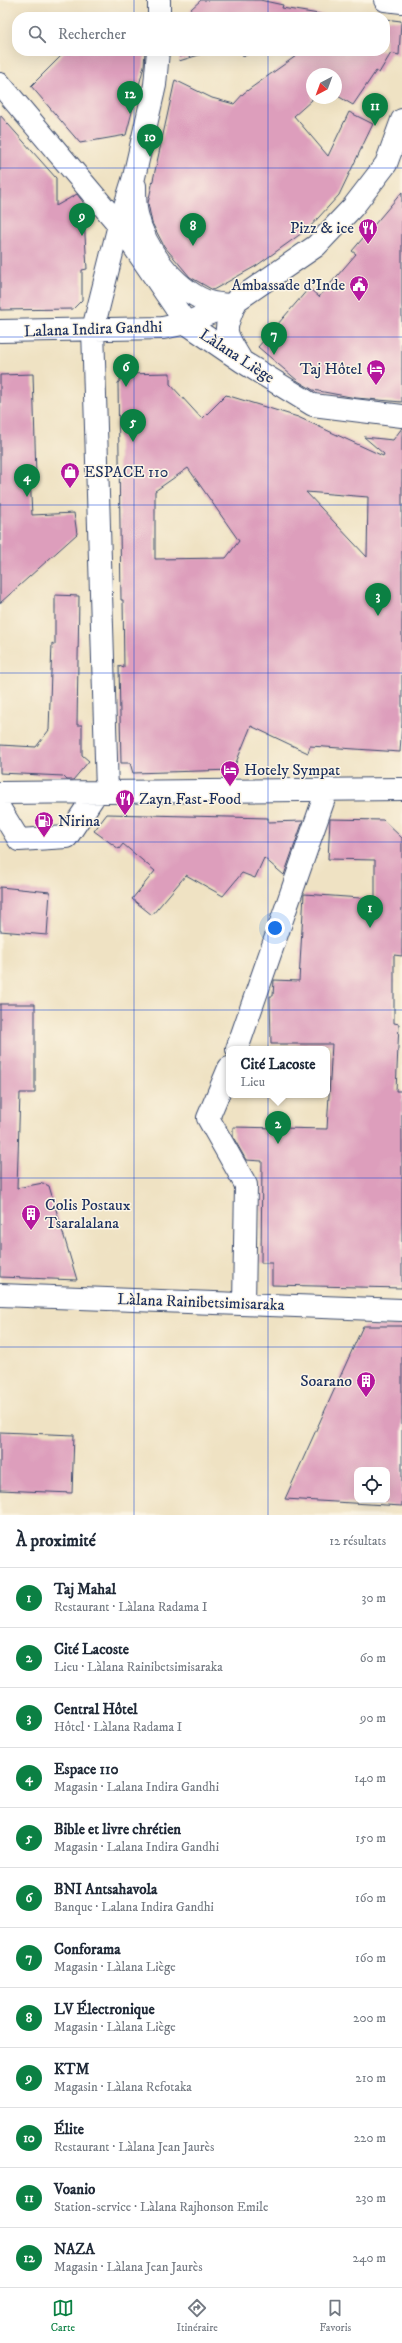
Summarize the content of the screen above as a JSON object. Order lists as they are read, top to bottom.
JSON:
{
  "streets": {
    "street": ["Lalana Indira Gandhi", "Làlana Liège", "Làlana Rainibetsimisaraka"]
  },
  "crossings": [
    ["Lalana Indira Gandhi", "Làlana Liège"]
  ],
  "places": {
    "restaurant": ["Pizz & ice", "Zayn Fast-Food"],
    "public building": ["Ambassade d'Inde"],
    "hotel": ["Taj Hôtel", "Hotely Sympat"],
    "shop": ["ESPACE 110"],
    "fuel station": ["Nirina"],
    "building": ["Colis Postaux Tsaralalana", "Soarano"]
  },
  "north": "bottom left",
  "page": {
    "search": "Rechercher",
    "pins": [
      "12",
      "11",
      "10",
      "9",
      "8",
      "7",
      "6",
      "5",
      "4",
      "3",
      "1",
      "2"
    ],
    "popup": ["Cité Lacoste", "Lieu"],
    "heading": ["À proximité", "12 résultats"],
    "list": [
      {
        "mark": "1",
        "name": "Taj Mahal",
        "note": "Restaurant · Làlana Radama I",
        "value": "30 m"
      },
      {
        "mark": "2",
        "name": "Cité Lacoste",
        "note": "Lieu · Làlana Rainibetsimisaraka",
        "value": "60 m"
      },
      {
        "mark": "3",
        "name": "Central Hôtel",
        "note": "Hôtel · Làlana Radama I",
        "value": "90 m"
      },
      {
        "mark": "4",
        "name": "Espace 110",
        "note": "Magasin · Lalana Indira Gandhi",
        "value": "140 m"
      },
      {
        "mark": "5",
        "name": "Bible et livre chrétien",
        "note": "Magasin · Lalana Indira Gandhi",
        "value": "150 m"
      },
      {
        "mark": "6",
        "name": "BNI Antsahavola",
        "note": "Banque · Lalana Indira Gandhi",
        "value": "160 m"
      },
      {
        "mark": "7",
        "name": "Conforama",
        "note": "Magasin · Làlana Liège",
        "value": "160 m"
      },
      {
        "mark": "8",
        "name": "LV Électronique",
        "note": "Magasin · Làlana Liège",
        "value": "200 m"
      },
      {
        "mark": "9",
        "name": "KTM",
        "note": "Magasin · Làlana Refotaka",
        "value": "210 m"
      },
      {
        "mark": "10",
        "name": "Élite",
        "note": "Restaurant · Làlana Jean Jaurès",
        "value": "220 m"
      },
      {
        "mark": "11",
        "name": "Voanio",
        "note": "Station-service · Làlana Rajhonson Emile",
        "value": "230 m"
      },
      {
        "mark": "12",
        "name": "NAZA",
        "note": "Magasin · Làlana Jean Jaurès",
        "value": "240 m"
      }
    ],
    "nav": ["Carte", "Itinéraire", "Favoris"]
  }
}
